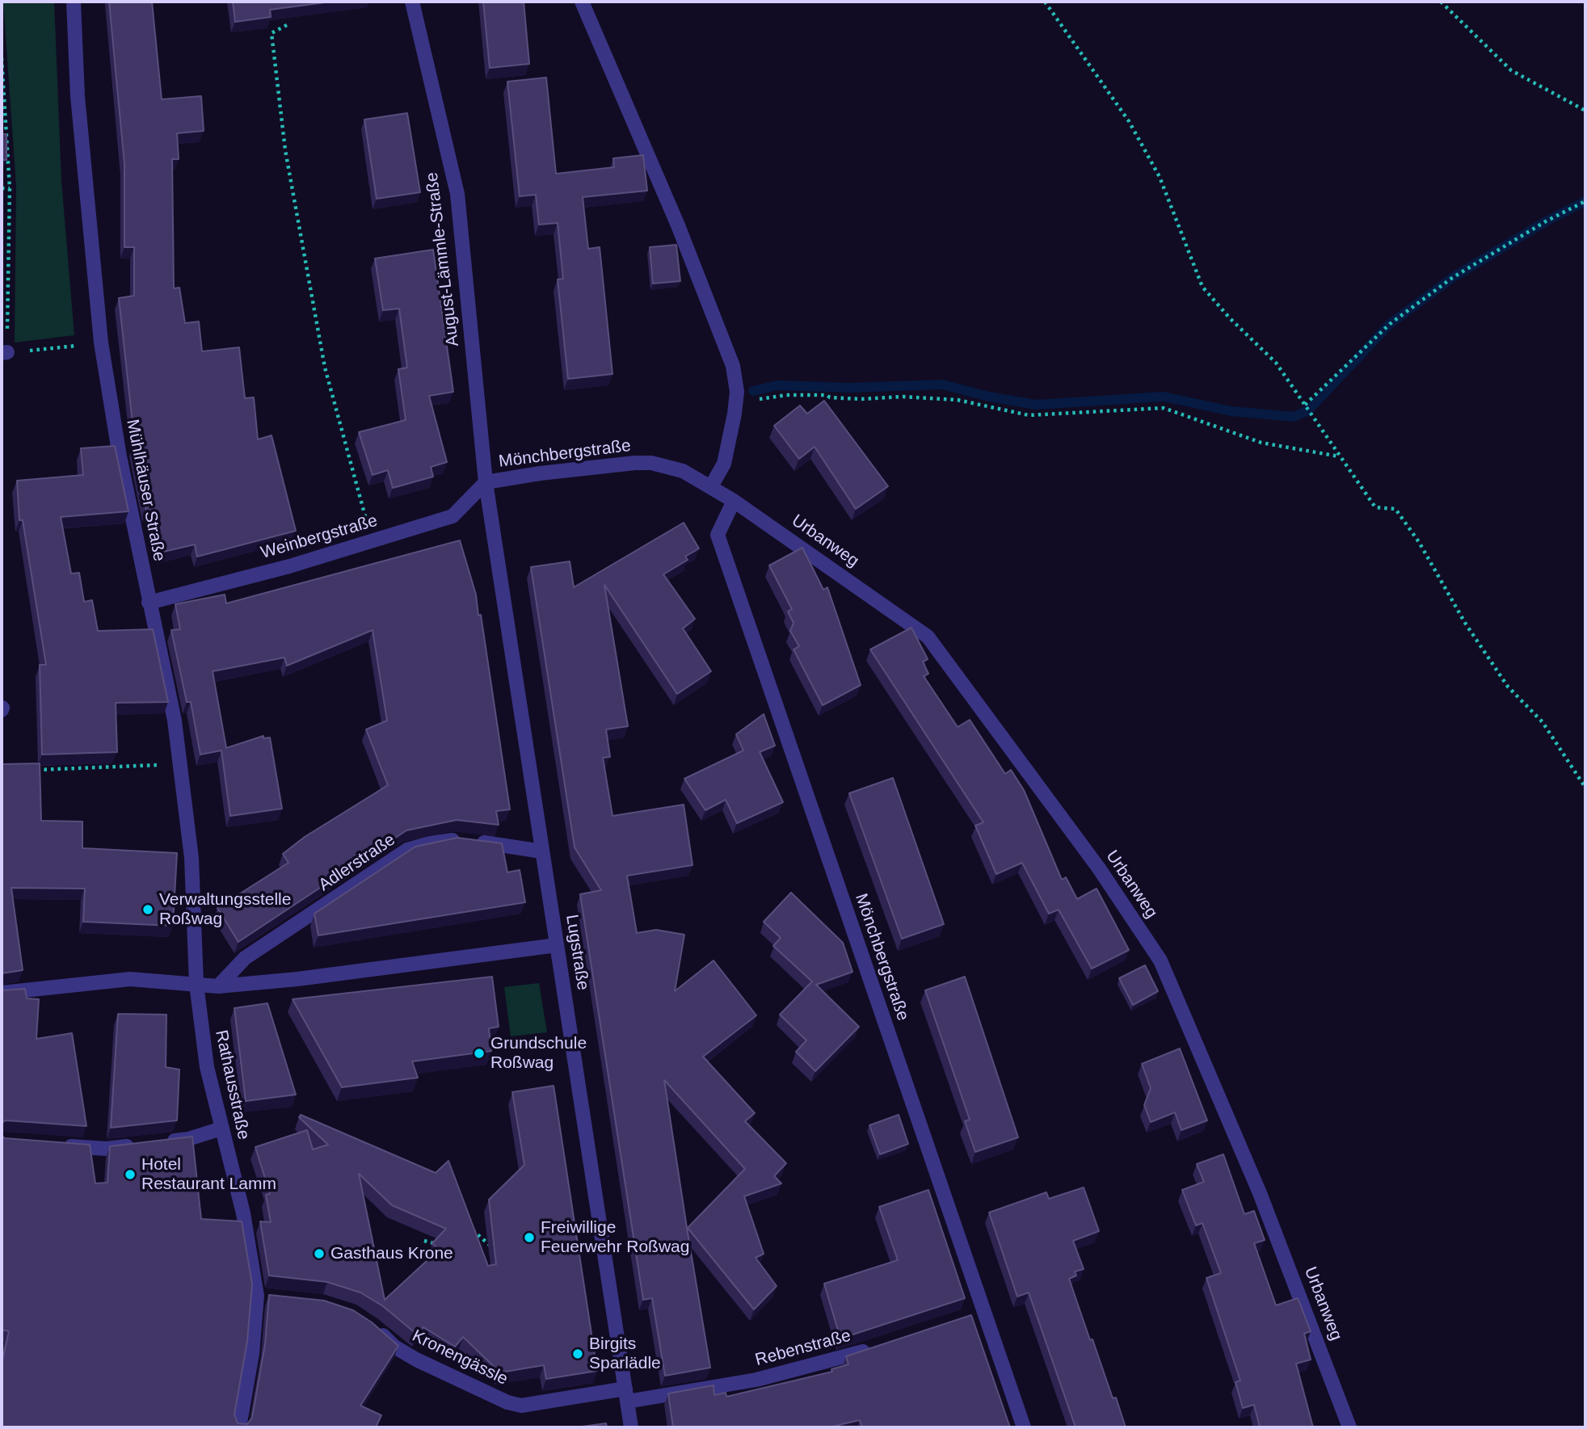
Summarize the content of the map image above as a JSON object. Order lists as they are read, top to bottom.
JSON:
{
  "streets": {
    "street": [
      "August-Lämmle-Straße",
      "Mönchbergstraße",
      "Mühlhäuser Straße",
      "Weinbergstraße",
      "Urbanweg",
      "Adlerstraße",
      "Lugstraße",
      "Rathausstraße",
      "Rebenstraße",
      "Kronengässle"
    ]
  },
  "crossings": [
    ["August-Lämmle-Straße", "Mönchbergstraße"],
    ["August-Lämmle-Straße", "Weinbergstraße"],
    ["August-Lämmle-Straße", "Lugstraße"],
    ["Mönchbergstraße", "Weinbergstraße"],
    ["Mönchbergstraße", "Urbanweg"],
    ["Mönchbergstraße", "Lugstraße"],
    ["Mühlhäuser Straße", "Weinbergstraße"],
    ["Mühlhäuser Straße", "Rathausstraße"],
    ["Weinbergstraße", "Lugstraße"],
    ["Adlerstraße", "Lugstraße"],
    ["Lugstraße", "Rebenstraße"],
    ["Lugstraße", "Kronengässle"],
    ["Rebenstraße", "Kronengässle"]
  ],
  "places": [
    "Verwaltungsstelle Roßwag",
    "Grundschule Roßwag",
    "Hotel Restaurant Lamm",
    "Freiwillige Feuerwehr Roßwag",
    "Gasthaus Krone",
    "Birgits Sparlädle"
  ]
}
